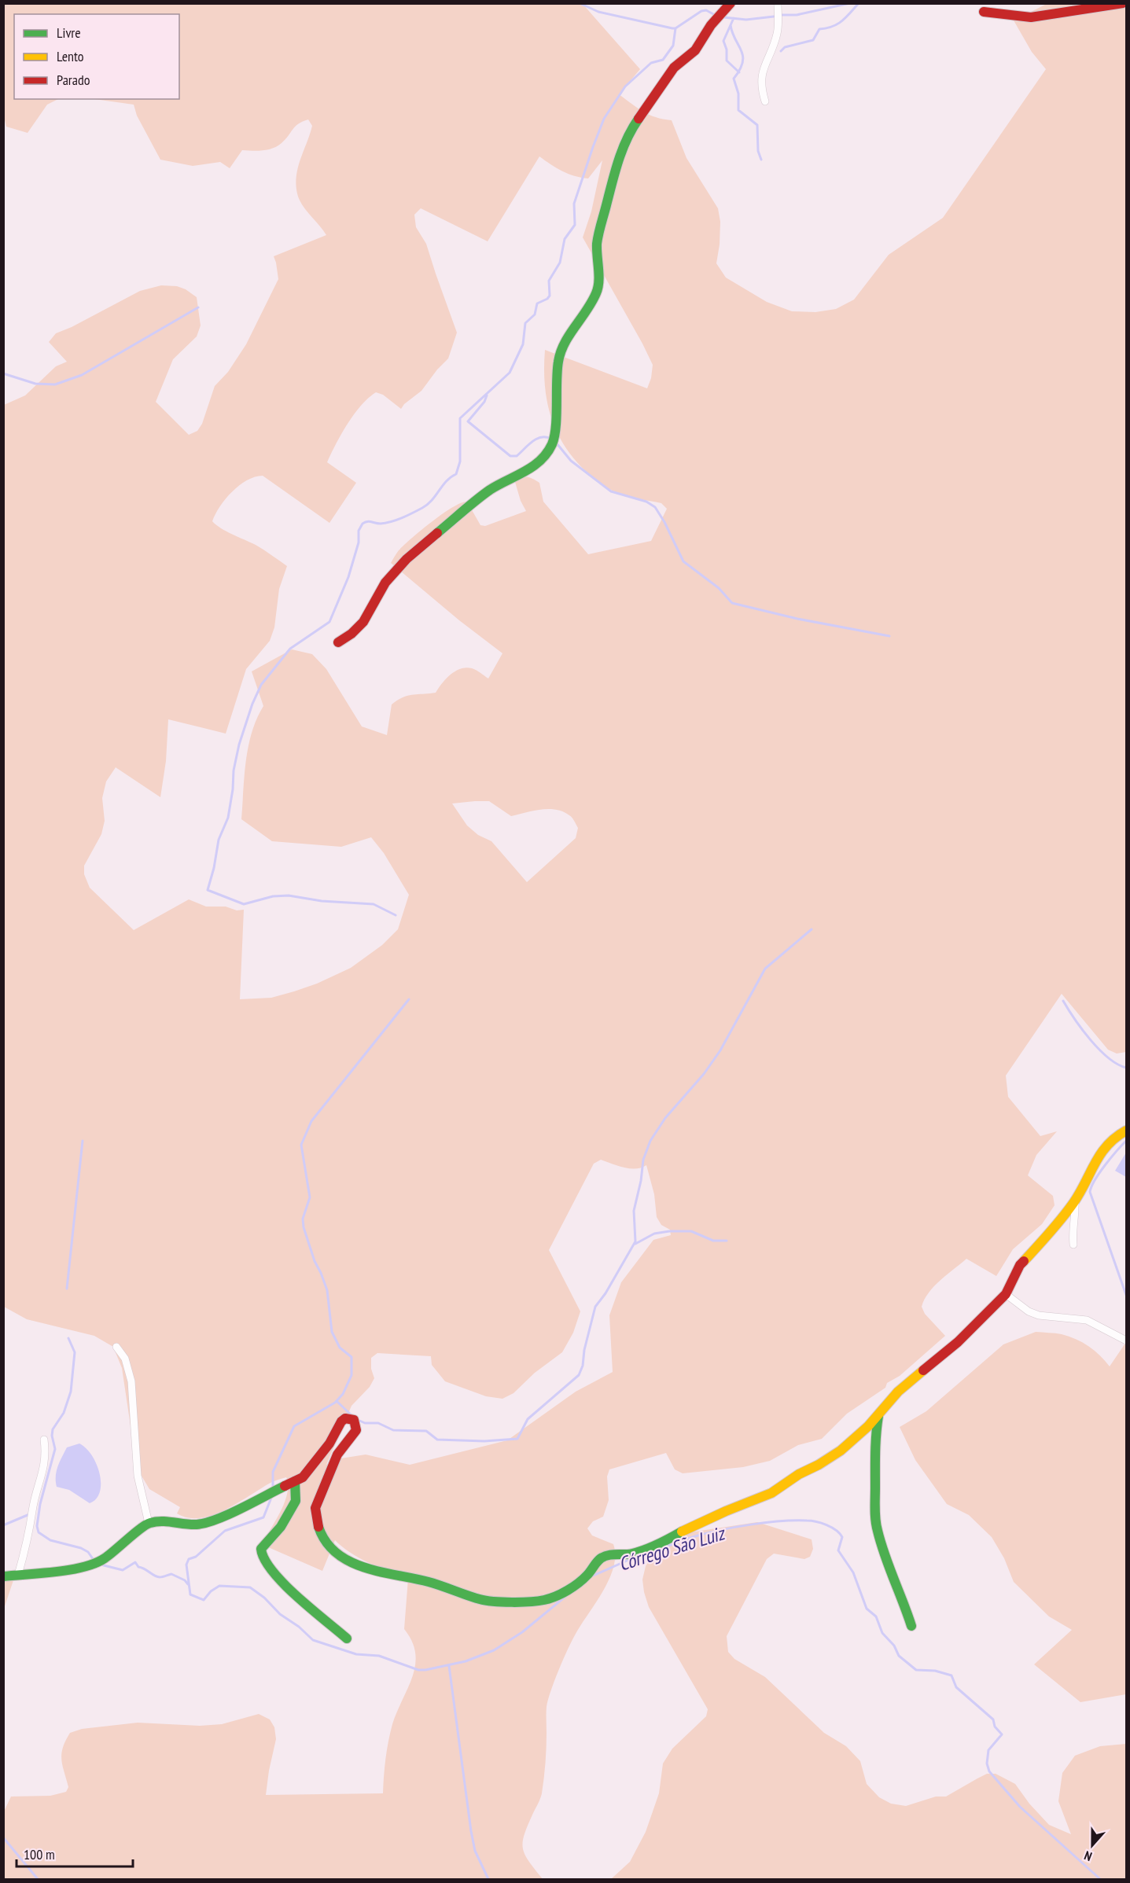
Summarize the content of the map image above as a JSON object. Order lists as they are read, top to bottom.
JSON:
{
  "water": ["Córrego São Luiz"],
  "legend": ["Livre", "Lento", "Parado"],
  "scale_bar": "100 m",
  "north": "bottom"
}
